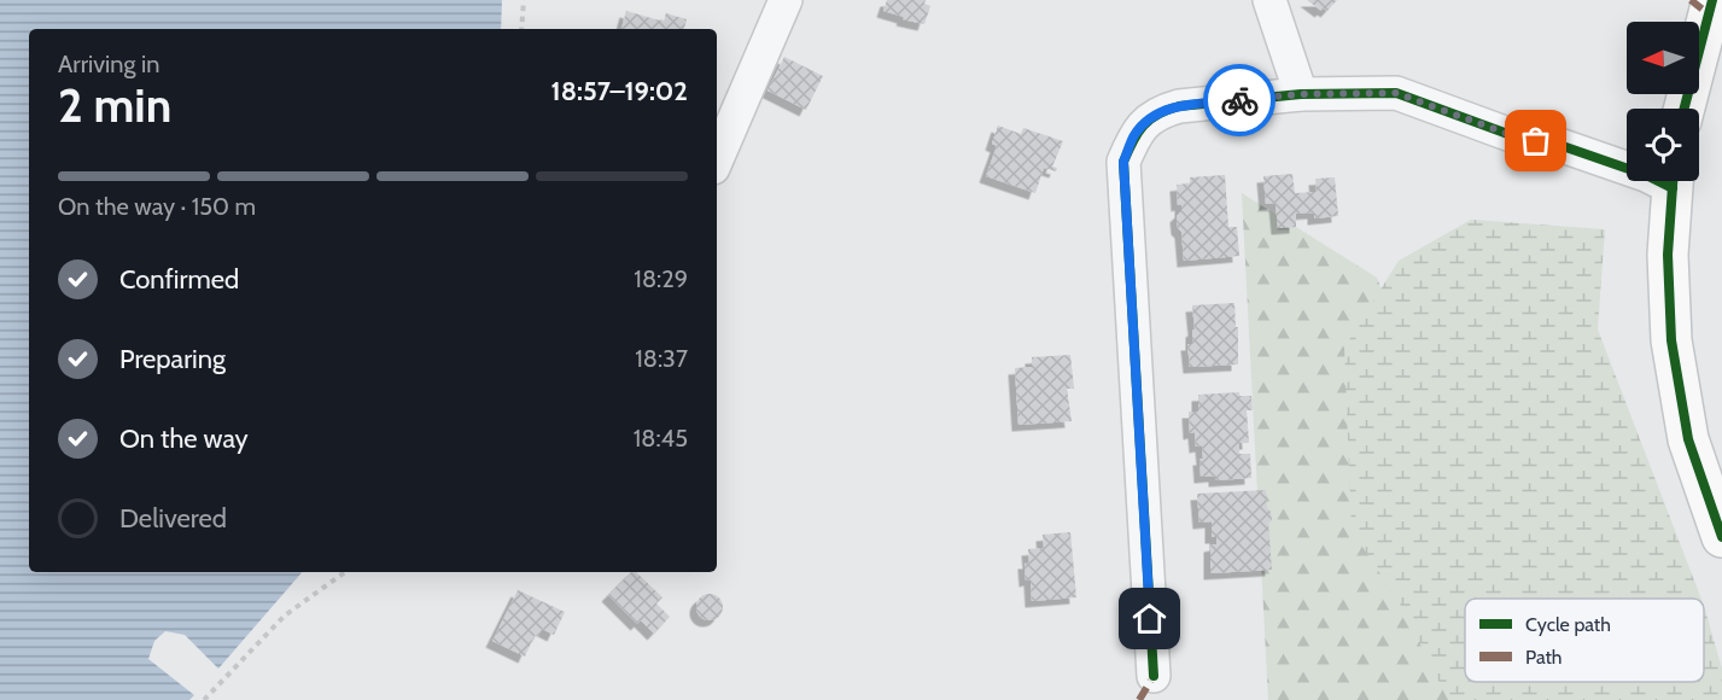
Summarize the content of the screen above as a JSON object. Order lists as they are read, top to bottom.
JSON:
{
  "legend": ["Cycle path", "Path"],
  "north": "left",
  "page": {
    "heading": ["2 min", "Arriving in", "18:57–19:02"],
    "bar": "On the way · 150 m",
    "list": [
      ["Confirmed", "18:29"],
      ["Preparing", "18:37"],
      ["On the way", "18:45"],
      "Delivered"
    ]
  }
}
